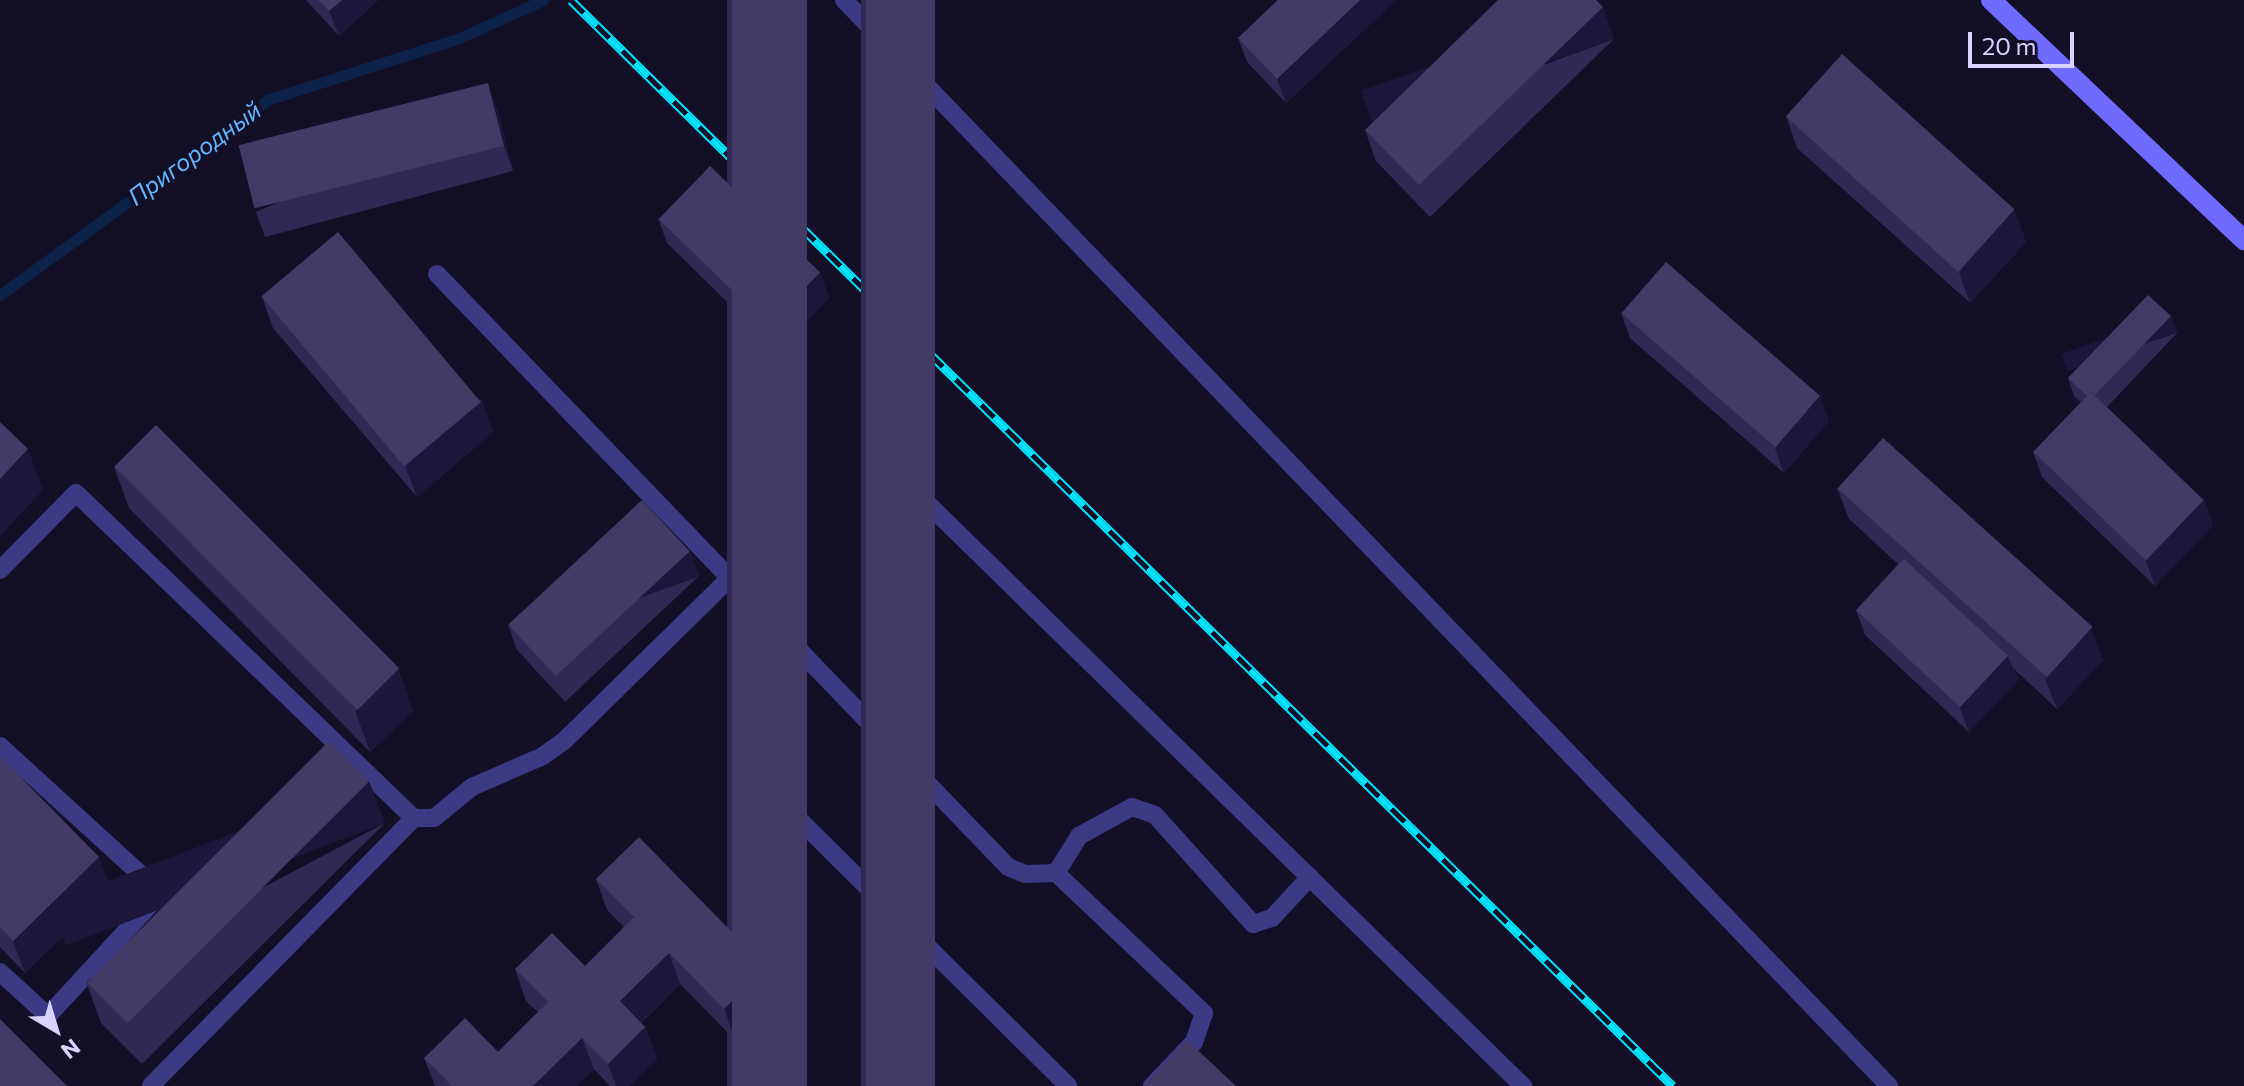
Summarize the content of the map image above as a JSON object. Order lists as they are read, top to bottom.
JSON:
{
  "water": ["Пригородный"],
  "scale_bar": "20 m",
  "north": "bottom right"
}
